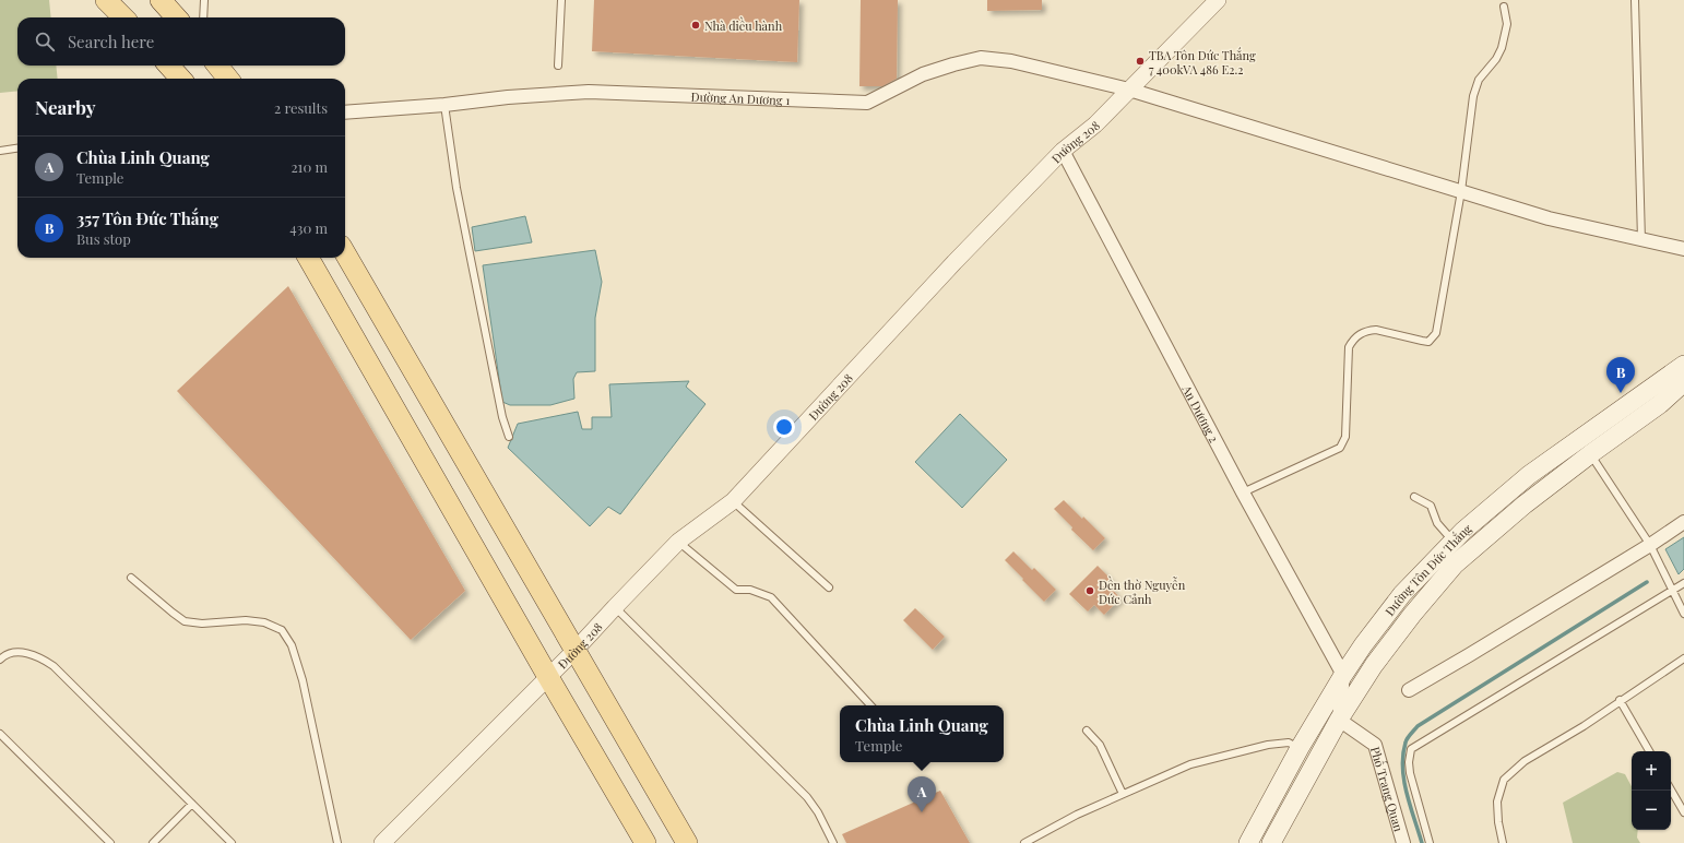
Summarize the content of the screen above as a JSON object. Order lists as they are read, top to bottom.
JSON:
{
  "streets": {
    "main road": ["Đường Tôn Đức Thắng"],
    "street": [
      "Đường An Dương 1",
      "Đường 208",
      "An Dương 2",
      "Phố Trang Quan"
    ]
  },
  "crossings": [
    ["Đường An Dương 1", "Đường 208"],
    ["Đường 208", "An Dương 2"],
    ["An Dương 2", "Đường Tôn Đức Thắng"],
    ["Đường Tôn Đức Thắng", "Phố Trang Quan"]
  ],
  "places": ["Nhà điều hành", "TBA Tôn Đức Thắng 7 400kVA 486 E2.2", "Đền thờ Nguyễn Đức Cảnh"],
  "page": {
    "search": "Search here",
    "heading": ["Nearby", "2 results"],
    "list": [
      {
        "mark": "A",
        "name": "Chùa Linh Quang",
        "note": "Temple",
        "value": "210 m"
      },
      {
        "mark": "B",
        "name": "357 Tôn Đức Thắng",
        "note": "Bus stop",
        "value": "430 m"
      }
    ],
    "pins": ["B", "A"],
    "popup": ["Chùa Linh Quang", "Temple"],
    "map_buttons": ["+", "−"]
  }
}
